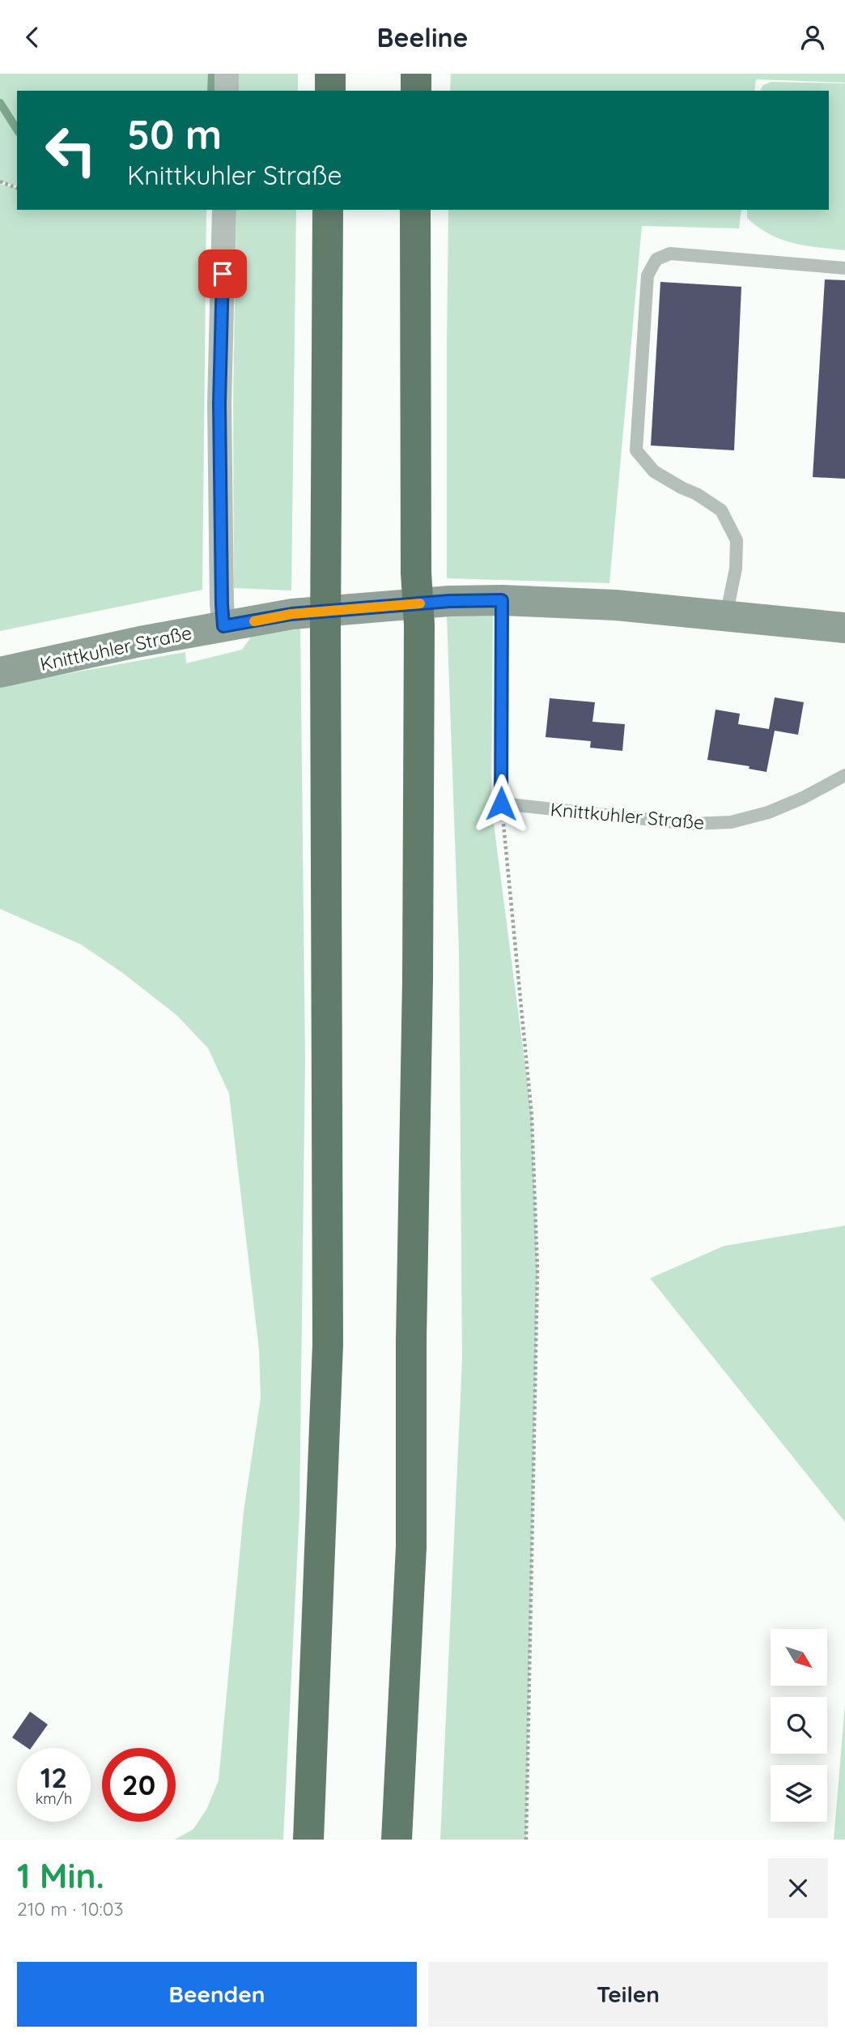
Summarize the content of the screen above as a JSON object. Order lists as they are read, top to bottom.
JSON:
{
  "streets": {
    "street": ["Knittkuhler Straße"]
  },
  "north": "bottom right",
  "page": {
    "header": "Beeline",
    "turn": ["50 m", "Knittkuhler Straße"],
    "speed": "12 km/h",
    "limit": "20",
    "heading": ["1 Min.", "210 m · 10:03"],
    "buttons": ["Beenden", "Teilen"]
  }
}
